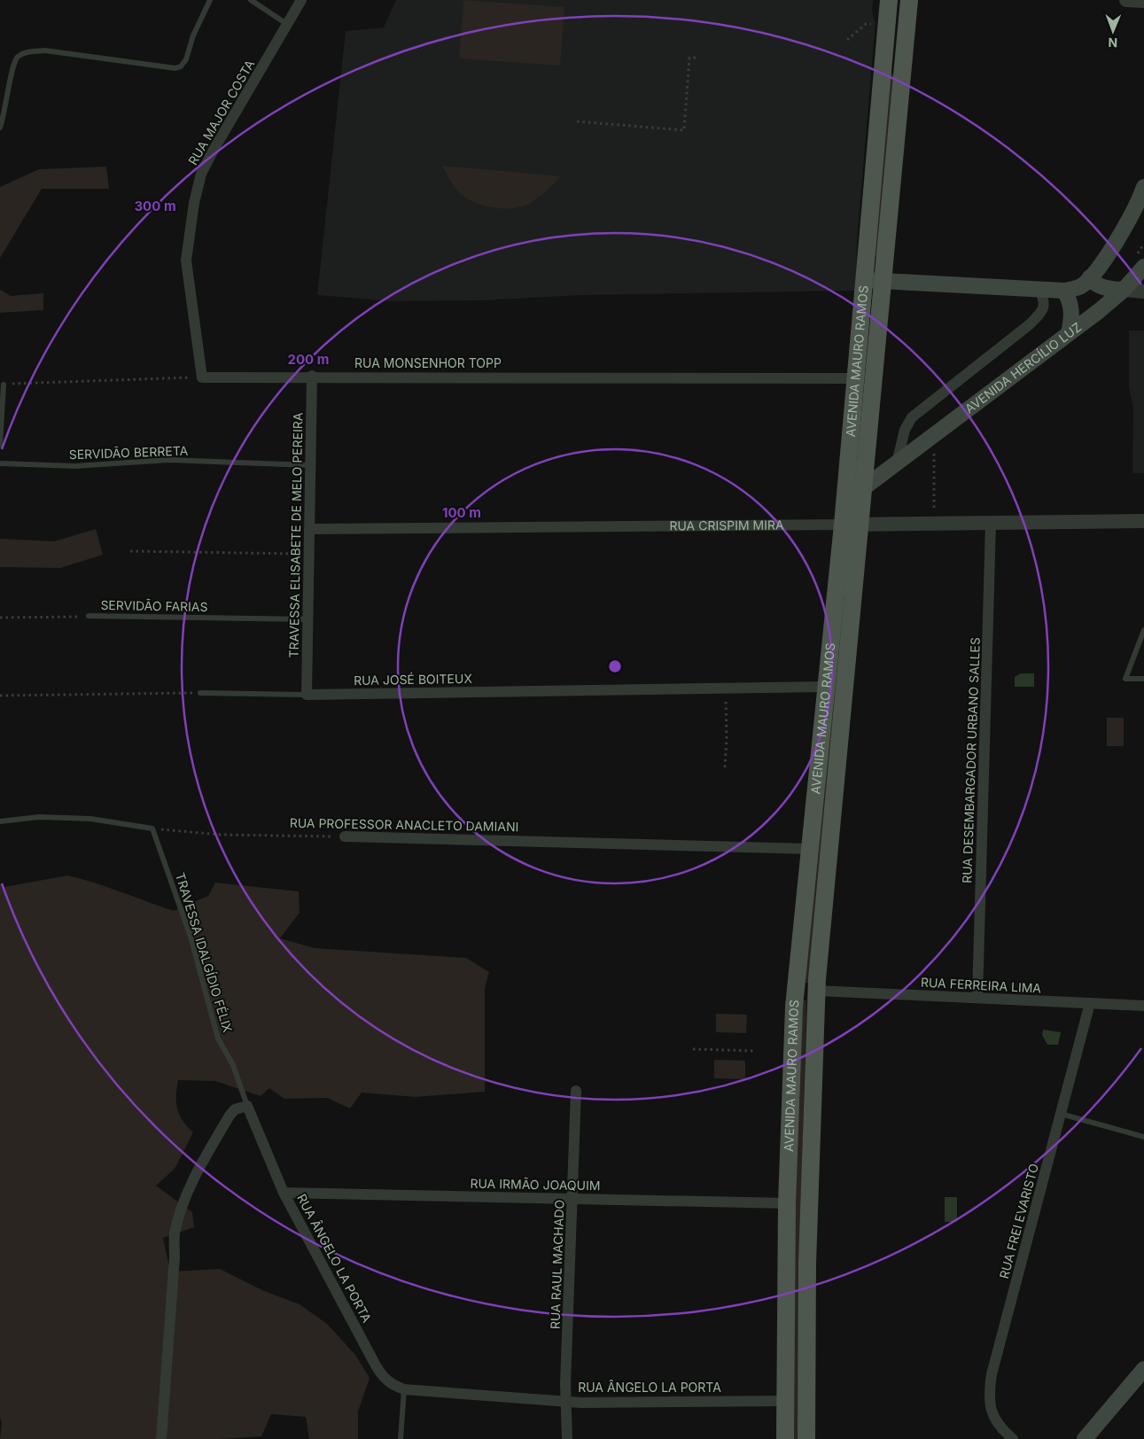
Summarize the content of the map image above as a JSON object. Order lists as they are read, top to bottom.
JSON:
{
  "streets": {
    "main road": ["AVENIDA MAURO RAMOS", "AVENIDA HERCÍLIO LUZ"],
    "street": [
      "RUA MAJOR COSTA",
      "RUA MONSENHOR TOPP",
      "RUA CRISPIM MIRA",
      "TRAVESSA ELISABETE DE MELO PEREIRA",
      "RUA JOSÉ BOITEUX",
      "RUA DESEMBARGADOR URBANO SALLES",
      "RUA PROFESSOR ANACLETO DAMIANI",
      "RUA FERREIRA LIMA",
      "RUA IRMÃO JOAQUIM",
      "RUA FREI EVARISTO",
      "RUA ÂNGELO LA PORTA",
      "RUA RAUL MACHADO"
    ],
    "lane": ["SERVIDÃO BERRETA", "SERVIDÃO FARIAS", "TRAVESSA IDALGÍDIO FÉLIX"]
  },
  "crossings": [
    ["RUA MAJOR COSTA", "RUA MONSENHOR TOPP"],
    ["AVENIDA MAURO RAMOS", "RUA MONSENHOR TOPP"],
    ["AVENIDA MAURO RAMOS", "AVENIDA HERCÍLIO LUZ"],
    ["AVENIDA MAURO RAMOS", "RUA CRISPIM MIRA"],
    ["AVENIDA MAURO RAMOS", "RUA JOSÉ BOITEUX"],
    ["AVENIDA MAURO RAMOS", "RUA PROFESSOR ANACLETO DAMIANI"],
    ["AVENIDA MAURO RAMOS", "RUA FERREIRA LIMA"],
    ["AVENIDA MAURO RAMOS", "RUA IRMÃO JOAQUIM"],
    ["AVENIDA MAURO RAMOS", "RUA ÂNGELO LA PORTA"],
    ["RUA MONSENHOR TOPP", "TRAVESSA ELISABETE DE MELO PEREIRA"],
    ["SERVIDÃO BERRETA", "TRAVESSA ELISABETE DE MELO PEREIRA"],
    ["RUA CRISPIM MIRA", "TRAVESSA ELISABETE DE MELO PEREIRA"],
    ["RUA CRISPIM MIRA", "RUA DESEMBARGADOR URBANO SALLES"],
    ["TRAVESSA ELISABETE DE MELO PEREIRA", "SERVIDÃO FARIAS"],
    ["TRAVESSA ELISABETE DE MELO PEREIRA", "RUA JOSÉ BOITEUX"],
    ["RUA DESEMBARGADOR URBANO SALLES", "RUA FERREIRA LIMA"],
    ["RUA PROFESSOR ANACLETO DAMIANI", "TRAVESSA IDALGÍDIO FÉLIX"],
    ["TRAVESSA IDALGÍDIO FÉLIX", "RUA ÂNGELO LA PORTA"],
    ["RUA FERREIRA LIMA", "RUA FREI EVARISTO"],
    ["RUA IRMÃO JOAQUIM", "RUA ÂNGELO LA PORTA"],
    ["RUA IRMÃO JOAQUIM", "RUA RAUL MACHADO"],
    ["RUA ÂNGELO LA PORTA", "RUA RAUL MACHADO"]
  ],
  "north": "bottom",
  "rings": ["300 m", "200 m", "100 m"]
}
